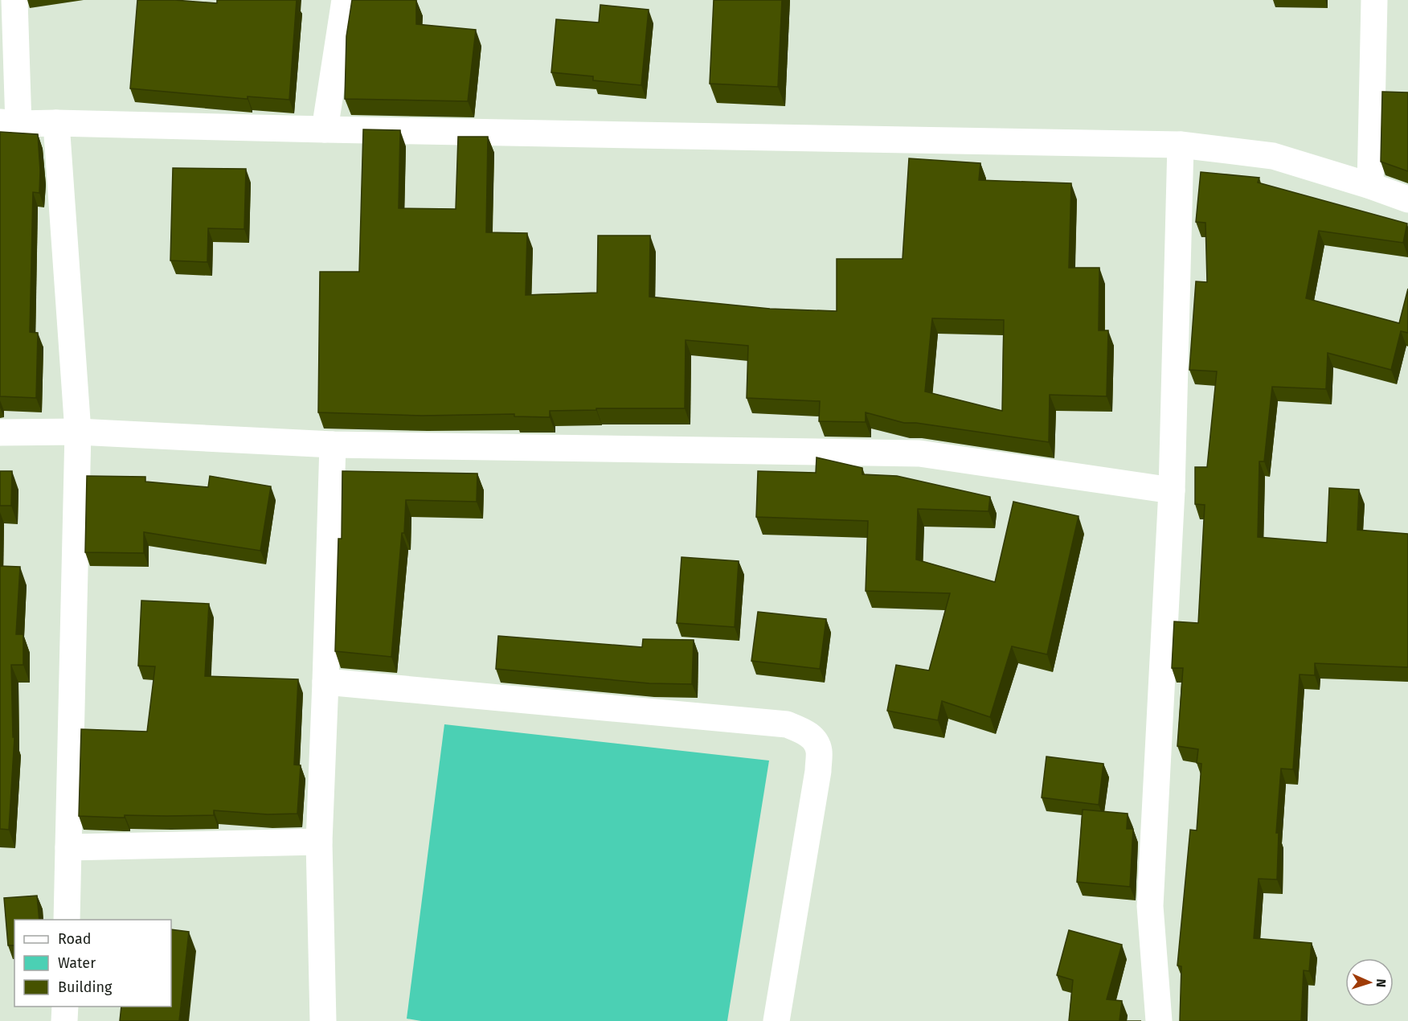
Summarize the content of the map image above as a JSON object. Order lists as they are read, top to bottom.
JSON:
{
  "legend": ["Road", "Water", "Building"],
  "north": "right"
}
